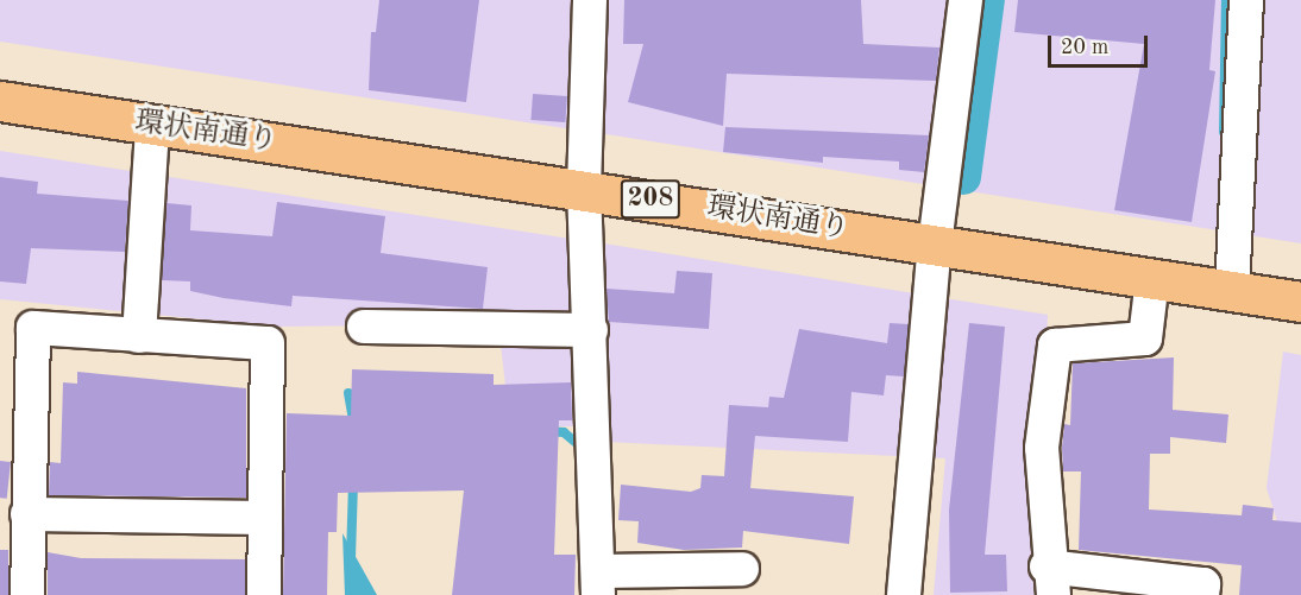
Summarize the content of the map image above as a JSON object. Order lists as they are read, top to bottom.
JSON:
{
  "streets": {
    "highway": ["環状南通り", "208"]
  },
  "scale_bar": "20 m"
}
